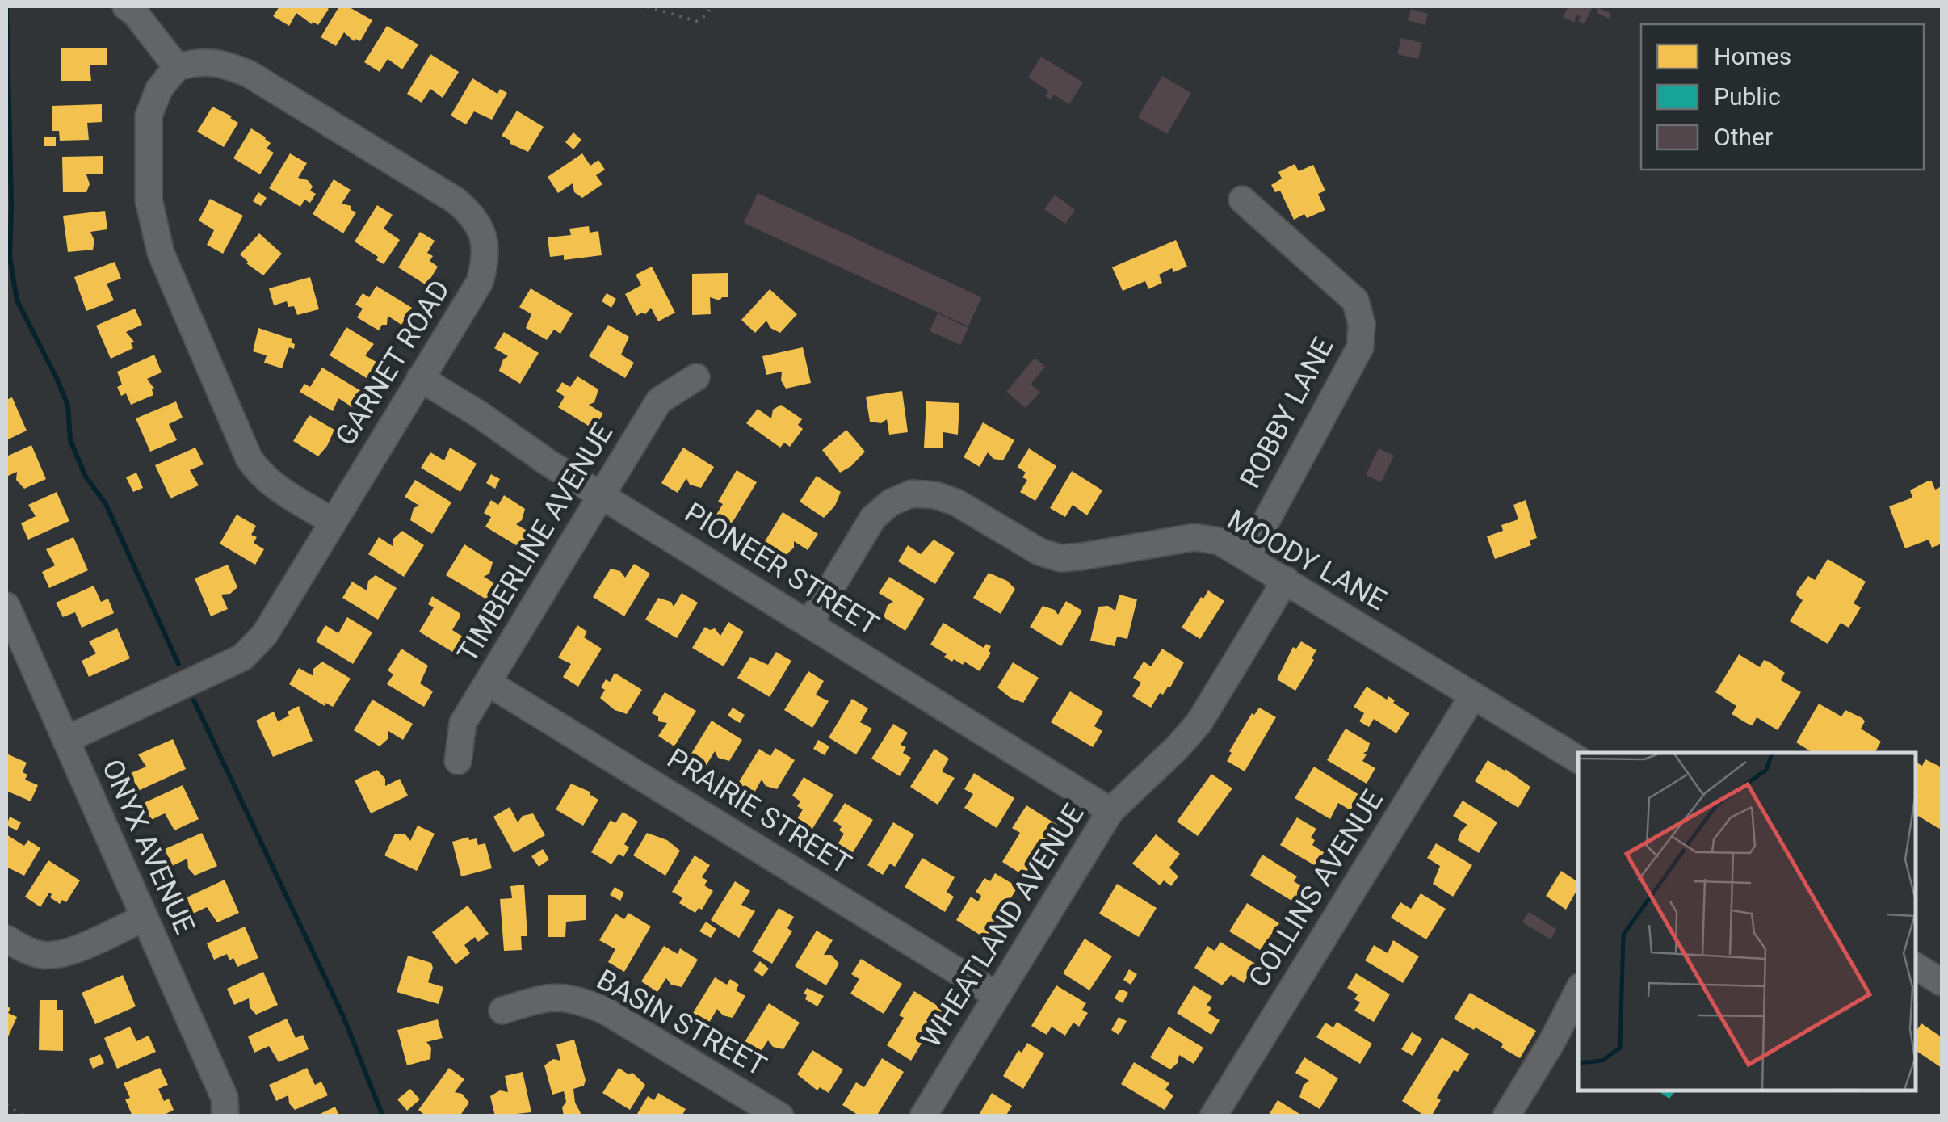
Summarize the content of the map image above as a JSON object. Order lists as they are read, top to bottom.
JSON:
{
  "streets": {
    "street": [
      "GARNET ROAD",
      "ROBBY LANE",
      "TIMBERLINE AVENUE",
      "MOODY LANE",
      "PIONEER STREET",
      "PRAIRIE STREET",
      "ONYX AVENUE",
      "COLLINS AVENUE",
      "WHEATLAND AVENUE",
      "BASIN STREET"
    ]
  },
  "crossings": [
    ["GARNET ROAD", "PIONEER STREET"],
    ["GARNET ROAD", "ONYX AVENUE"],
    ["ROBBY LANE", "MOODY LANE"],
    ["TIMBERLINE AVENUE", "PIONEER STREET"],
    ["TIMBERLINE AVENUE", "PRAIRIE STREET"],
    ["MOODY LANE", "PIONEER STREET"],
    ["MOODY LANE", "COLLINS AVENUE"],
    ["MOODY LANE", "WHEATLAND AVENUE"],
    ["PIONEER STREET", "WHEATLAND AVENUE"],
    ["PRAIRIE STREET", "WHEATLAND AVENUE"]
  ],
  "legend": ["Homes", "Public", "Other"]
}
